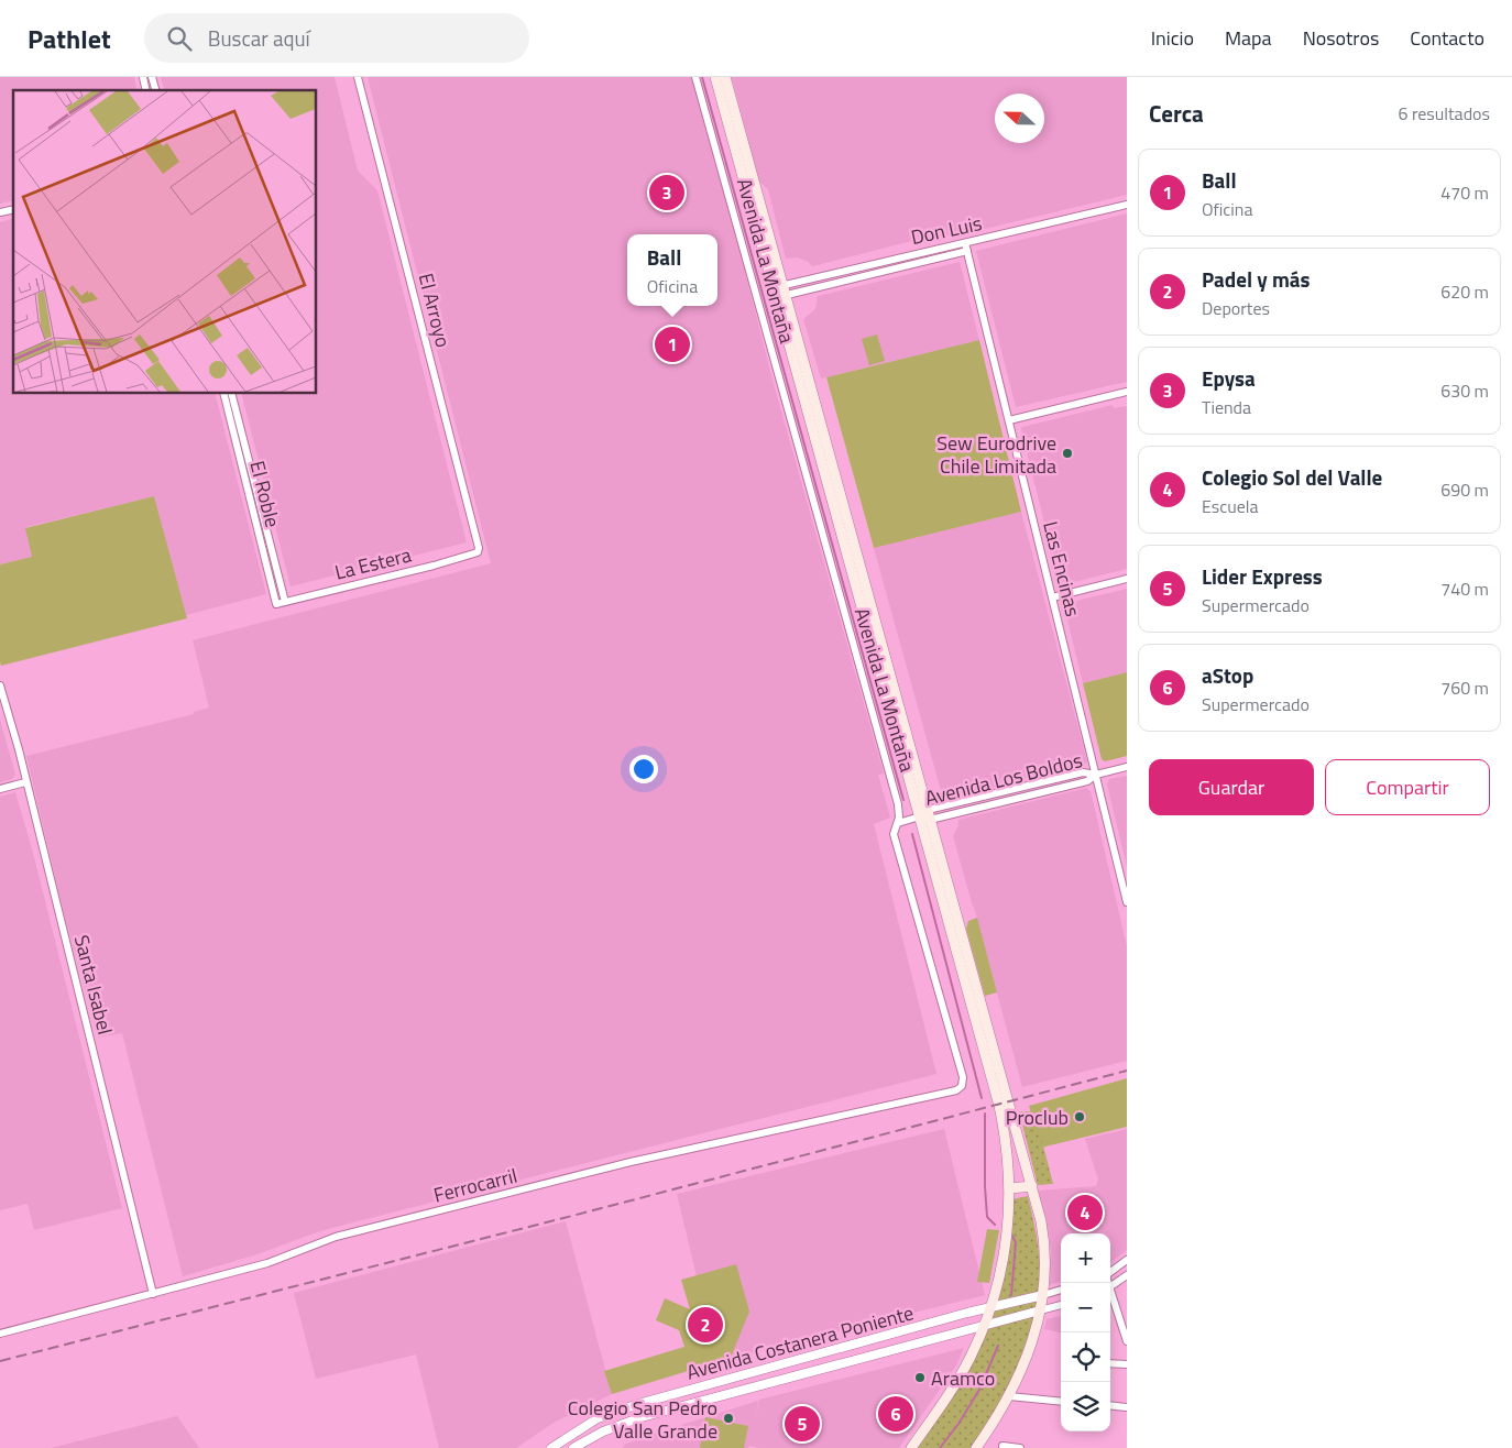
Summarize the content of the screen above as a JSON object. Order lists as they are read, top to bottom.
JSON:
{
  "streets": {
    "main road": ["Avenida La Montaña"],
    "street": [
      "Don Luis",
      "El Arroyo",
      "El Roble",
      "La Estera",
      "Las Encinas",
      "Avenida Los Boldos",
      "Santa Isabel",
      "Ferrocarril",
      "Avenida Costanera Poniente"
    ]
  },
  "crossings": [
    ["Don Luis", "Avenida La Montaña"],
    ["Don Luis", "Las Encinas"],
    ["Avenida La Montaña", "Avenida Los Boldos"],
    ["Avenida La Montaña", "Avenida Costanera Poniente"],
    ["El Arroyo", "La Estera"],
    ["El Roble", "La Estera"],
    ["Las Encinas", "Avenida Los Boldos"],
    ["Avenida Los Boldos", "Ferrocarril"],
    ["Santa Isabel", "Ferrocarril"]
  ],
  "places": [
    "Sew Eurodrive Chile Limitada",
    "Proclub",
    "Aramco",
    "Colegio San Pedro Valle Grande"
  ],
  "north": "left",
  "page": {
    "header": "Pathlet",
    "search": "Buscar aquí",
    "nav": [
      "Inicio",
      "Mapa",
      "Nosotros",
      "Contacto"
    ],
    "heading": ["Cerca", "6 resultados"],
    "list": [
      {
        "mark": "1",
        "name": "Ball",
        "note": "Oficina",
        "value": "470 m"
      },
      {
        "mark": "2",
        "name": "Padel y más",
        "note": "Deportes",
        "value": "620 m"
      },
      {
        "mark": "3",
        "name": "Epysa",
        "note": "Tienda",
        "value": "630 m"
      },
      {
        "mark": "4",
        "name": "Colegio Sol del Valle",
        "note": "Escuela",
        "value": "690 m"
      },
      {
        "mark": "5",
        "name": "Lider Express",
        "note": "Supermercado",
        "value": "740 m"
      },
      {
        "mark": "6",
        "name": "aStop",
        "note": "Supermercado",
        "value": "760 m"
      }
    ],
    "pins": [
      "3",
      "1",
      "4",
      "2",
      "6",
      "5"
    ],
    "popup": ["Ball", "Oficina"],
    "buttons": ["Guardar", "Compartir"],
    "map_buttons": ["+", "−"]
  }
}
